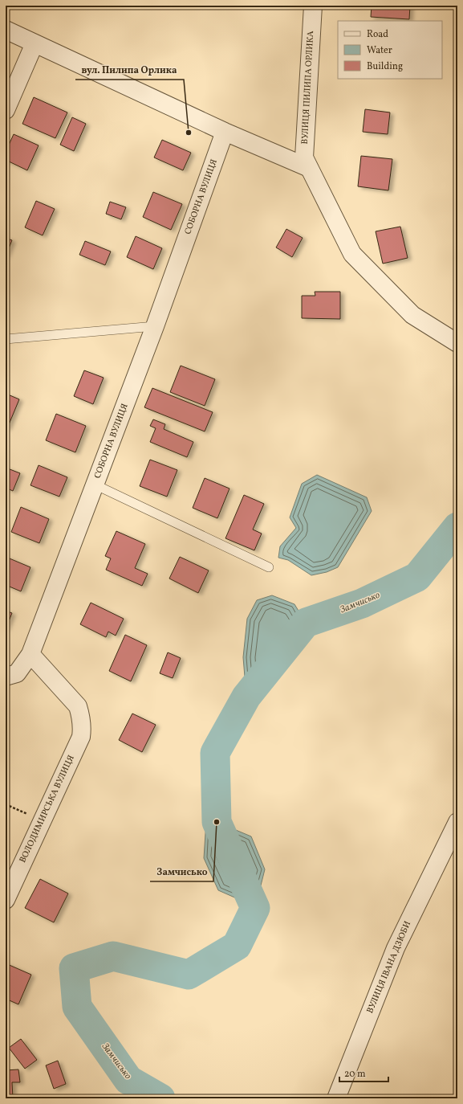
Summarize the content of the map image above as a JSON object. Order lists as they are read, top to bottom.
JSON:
{
  "streets": {
    "street": [
      "ВУЛИЦЯ ПИЛИПА ОРЛИКА",
      "СОБОРНА ВУЛИЦЯ",
      "ВОЛОДИМИРСЬКА ВУЛИЦЯ",
      "ВУЛИЦЯ ІВАНА ДЗЮБИ"
    ]
  },
  "crossings": [
    ["СОБОРНА ВУЛИЦЯ", "ВОЛОДИМИРСЬКА ВУЛИЦЯ"]
  ],
  "water": ["Замчисько"],
  "places": ["вул. Пилипа Орлика", "Замчисько"],
  "legend": ["Road", "Water", "Building"],
  "scale_bar": "20 m"
}
